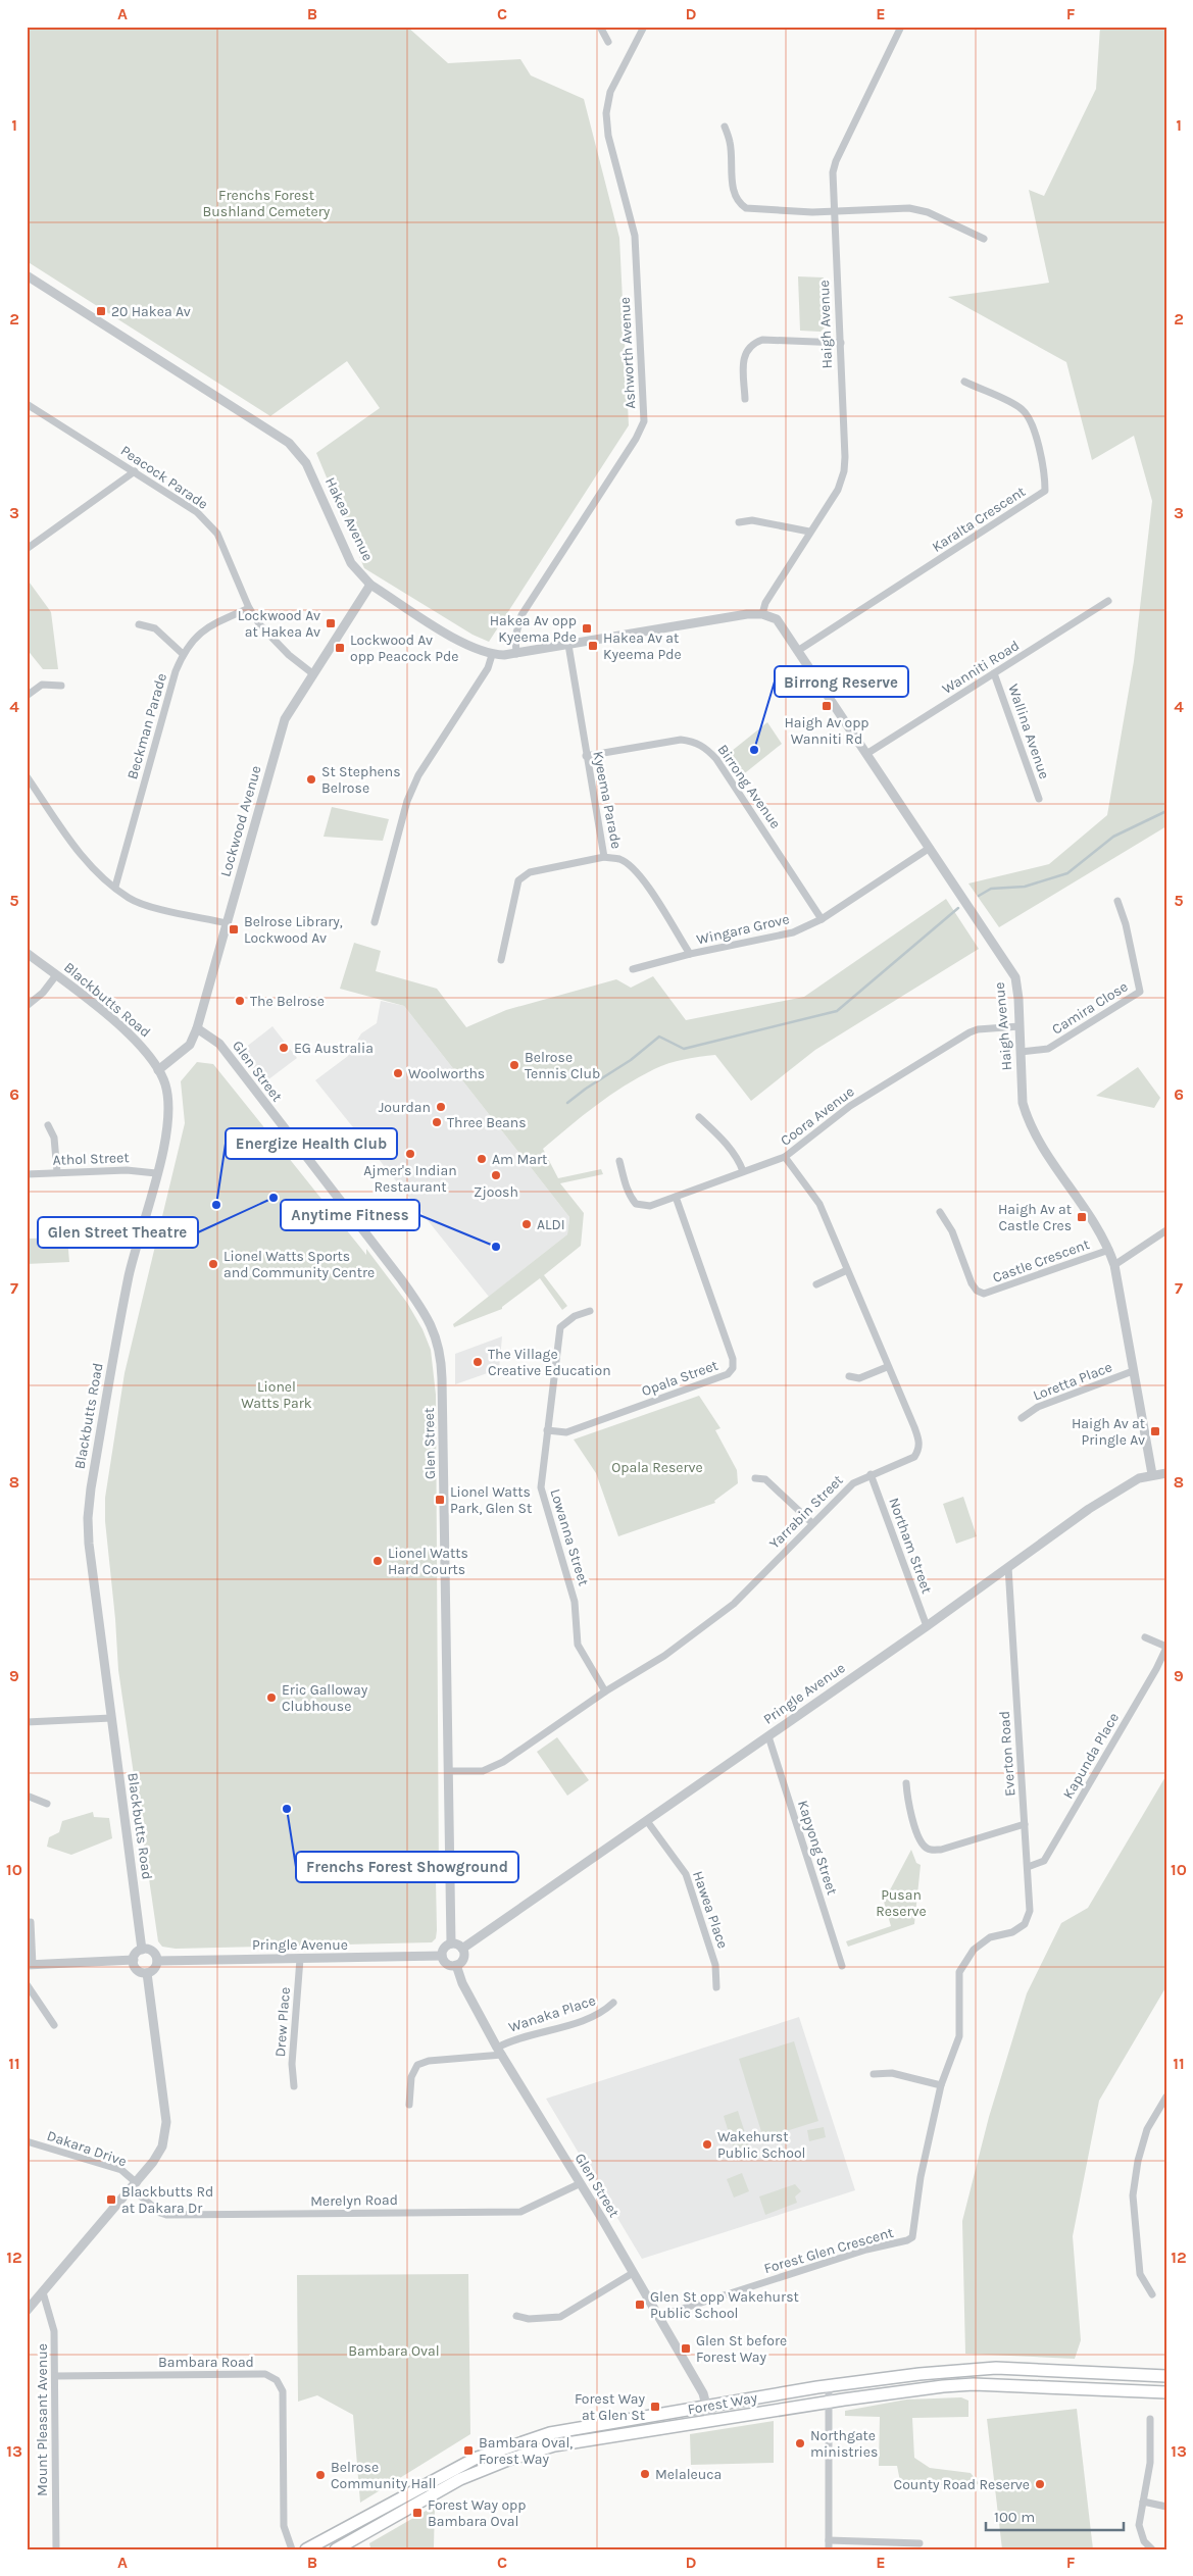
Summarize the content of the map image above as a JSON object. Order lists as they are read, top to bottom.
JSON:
{
  "streets": {
    "main road": ["Forest Way"],
    "street": [
      "Haigh Avenue",
      "Ashworth Avenue",
      "Peacock Parade",
      "Hakea Avenue",
      "Karalta Crescent",
      "Wanniti Road",
      "Beckman Parade",
      "Wallina Avenue",
      "Birrong Avenue",
      "Kyeema Parade",
      "Lockwood Avenue",
      "Wingara Grove",
      "Blackbutts Road",
      "Camira Close",
      "Glen Street",
      "Coora Avenue",
      "Athol Street",
      "Castle Crescent",
      "Opala Street",
      "Loretta Place",
      "Yarrabin Street",
      "Lowanna Street",
      "Northam Street",
      "Pringle Avenue",
      "Everton Road",
      "Kapunda Place",
      "Kapyong Street",
      "Hawea Place",
      "Wanaka Place",
      "Drew Place",
      "Dakara Drive",
      "Merelyn Road",
      "Forest Glen Crescent",
      "Bambara Road",
      "Mount Pleasant Avenue"
    ]
  },
  "crossings": [
    ["Haigh Avenue", "Hakea Avenue"],
    ["Haigh Avenue", "Karalta Crescent"],
    ["Haigh Avenue", "Wanniti Road"],
    ["Haigh Avenue", "Wingara Grove"],
    ["Haigh Avenue", "Camira Close"],
    ["Haigh Avenue", "Coora Avenue"],
    ["Haigh Avenue", "Castle Crescent"],
    ["Haigh Avenue", "Loretta Place"],
    ["Haigh Avenue", "Pringle Avenue"],
    ["Ashworth Avenue", "Hakea Avenue"],
    ["Peacock Parade", "Beckman Parade"],
    ["Peacock Parade", "Lockwood Avenue"],
    ["Hakea Avenue", "Kyeema Parade"],
    ["Hakea Avenue", "Lockwood Avenue"],
    ["Wanniti Road", "Wallina Avenue"],
    ["Birrong Avenue", "Kyeema Parade"],
    ["Birrong Avenue", "Wingara Grove"],
    ["Kyeema Parade", "Wingara Grove"],
    ["Lockwood Avenue", "Blackbutts Road"],
    ["Lockwood Avenue", "Glen Street"],
    ["Blackbutts Road", "Athol Street"],
    ["Blackbutts Road", "Pringle Avenue"],
    ["Glen Street", "Yarrabin Street"],
    ["Glen Street", "Pringle Avenue"],
    ["Glen Street", "Wanaka Place"],
    ["Glen Street", "Merelyn Road"],
    ["Glen Street", "Forest Glen Crescent"],
    ["Glen Street", "Forest Way"],
    ["Coora Avenue", "Opala Street"],
    ["Coora Avenue", "Yarrabin Street"],
    ["Opala Street", "Lowanna Street"],
    ["Yarrabin Street", "Lowanna Street"],
    ["Yarrabin Street", "Northam Street"],
    ["Northam Street", "Pringle Avenue"],
    ["Pringle Avenue", "Everton Road"],
    ["Pringle Avenue", "Kapyong Street"],
    ["Pringle Avenue", "Hawea Place"],
    ["Pringle Avenue", "Drew Place"],
    ["Everton Road", "Kapunda Place"],
    ["Everton Road", "Forest Glen Crescent"],
    ["Dakara Drive", "Merelyn Road"],
    ["Bambara Road", "Mount Pleasant Avenue"]
  ],
  "parks": [
    "Frenchs Forest Bushland Cemetery",
    "Lionel Watts Park",
    "Opala Reserve",
    "Pusan Reserve",
    "Bambara Oval"
  ],
  "places": {
    "transit": [
      "20 Hakea Av",
      "Lockwood Av at Hakea Av",
      "Hakea Av opp Kyeema Pde",
      "Hakea Av at Kyeema Pde",
      "Lockwood Av opp Peacock Pde",
      "Haigh Av opp Wanniti Rd",
      "Belrose Library, Lockwood Av",
      "Haigh Av at Castle Cres",
      "Haigh Av at Pringle Av",
      "Lionel Watts Park, Glen St",
      "Blackbutts Rd at Dakara Dr",
      "Glen St opp Wakehurst Public School",
      "Glen St before Forest Way",
      "Forest Way at Glen St",
      "Bambara Oval, Forest Way",
      "Forest Way opp Bambara Oval"
    ],
    "other": [
      "Birrong Reserve",
      "St Stephens Belrose",
      "The Belrose",
      "EG Australia",
      "Belrose Tennis Club",
      "Woolworths",
      "Jourdan",
      "Three Beans",
      "Ajmer's Indian Restaurant",
      "Am Mart",
      "Zjoosh",
      "Glen Street Theatre",
      "Energize Health Club",
      "ALDI",
      "Anytime Fitness",
      "Lionel Watts Sports and Community Centre",
      "The Village Creative Education",
      "Lionel Watts Hard Courts",
      "Eric Galloway Clubhouse",
      "Frenchs Forest Showground",
      "Wakehurst Public School",
      "Northgate ministries",
      "Melaleuca",
      "Belrose Community Hall",
      "County Road Reserve"
    ]
  },
  "scale_bar": "100 m",
  "grid": {
    "columns": [
      "A",
      "B",
      "C",
      "D",
      "E",
      "F"
    ],
    "rows": [
      "1",
      "2",
      "3",
      "4",
      "5",
      "6",
      "7",
      "8",
      "9",
      "10",
      "11",
      "12",
      "13"
    ]
  }
}
